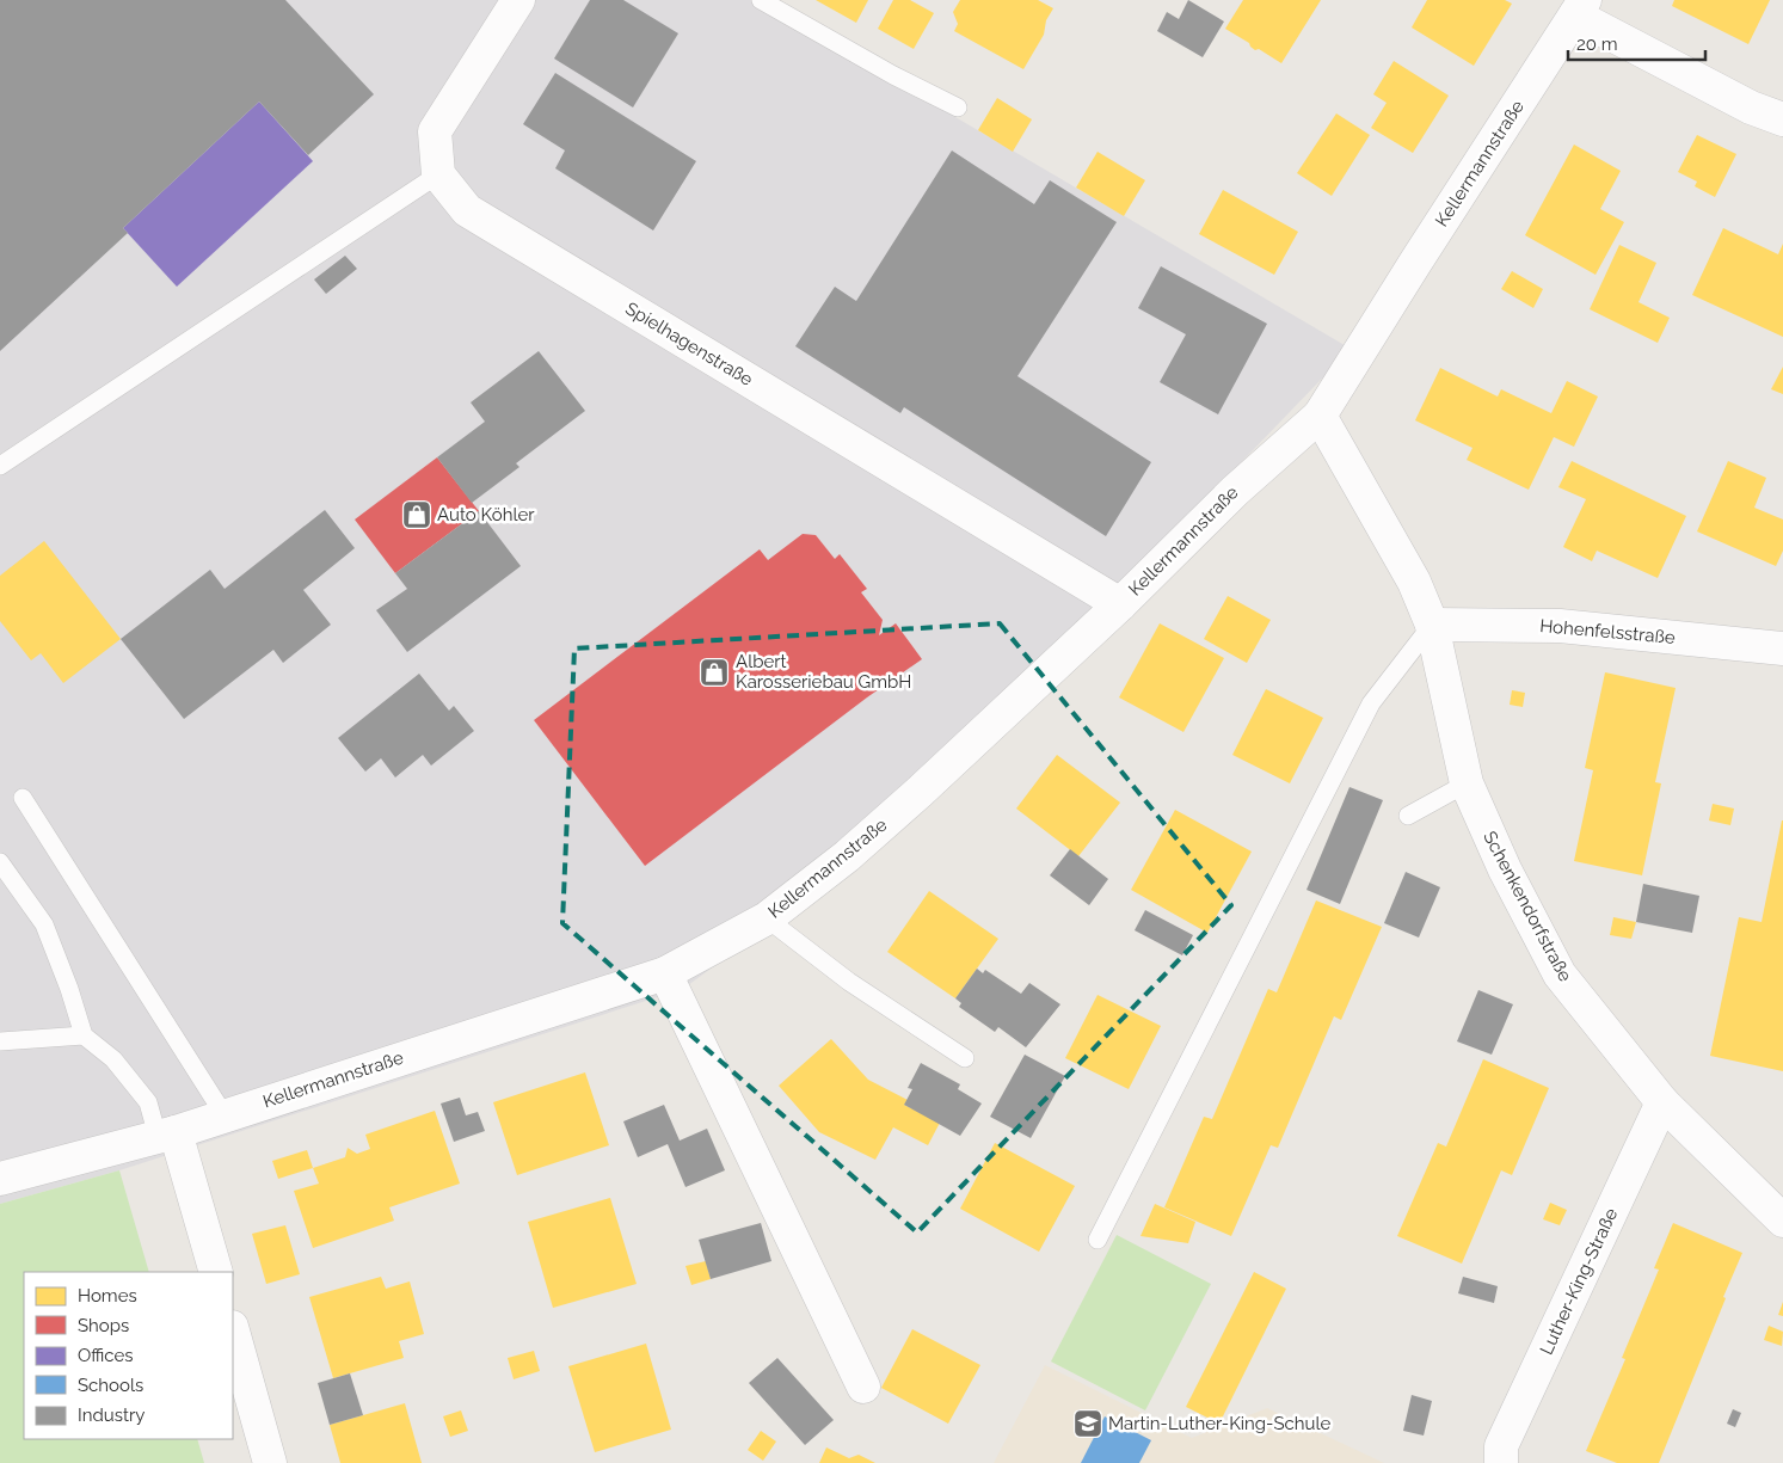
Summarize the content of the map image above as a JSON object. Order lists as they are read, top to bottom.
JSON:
{
  "streets": {
    "street": [
      "Kellermannstraße",
      "Spielhagenstraße",
      "Hohenfelsstraße",
      "Schenkendorfstraße",
      "Luther-King-Straße"
    ]
  },
  "crossings": [
    ["Kellermannstraße", "Spielhagenstraße"],
    ["Kellermannstraße", "Schenkendorfstraße"],
    ["Hohenfelsstraße", "Schenkendorfstraße"],
    ["Schenkendorfstraße", "Luther-King-Straße"]
  ],
  "places": {
    "shop": ["Auto Köhler", "Albert Karosseriebau GmbH"],
    "school or university": ["Martin-Luther-King-Schule"]
  },
  "legend": [
    "Homes",
    "Shops",
    "Offices",
    "Schools",
    "Industry"
  ],
  "scale_bar": "20 m"
}
